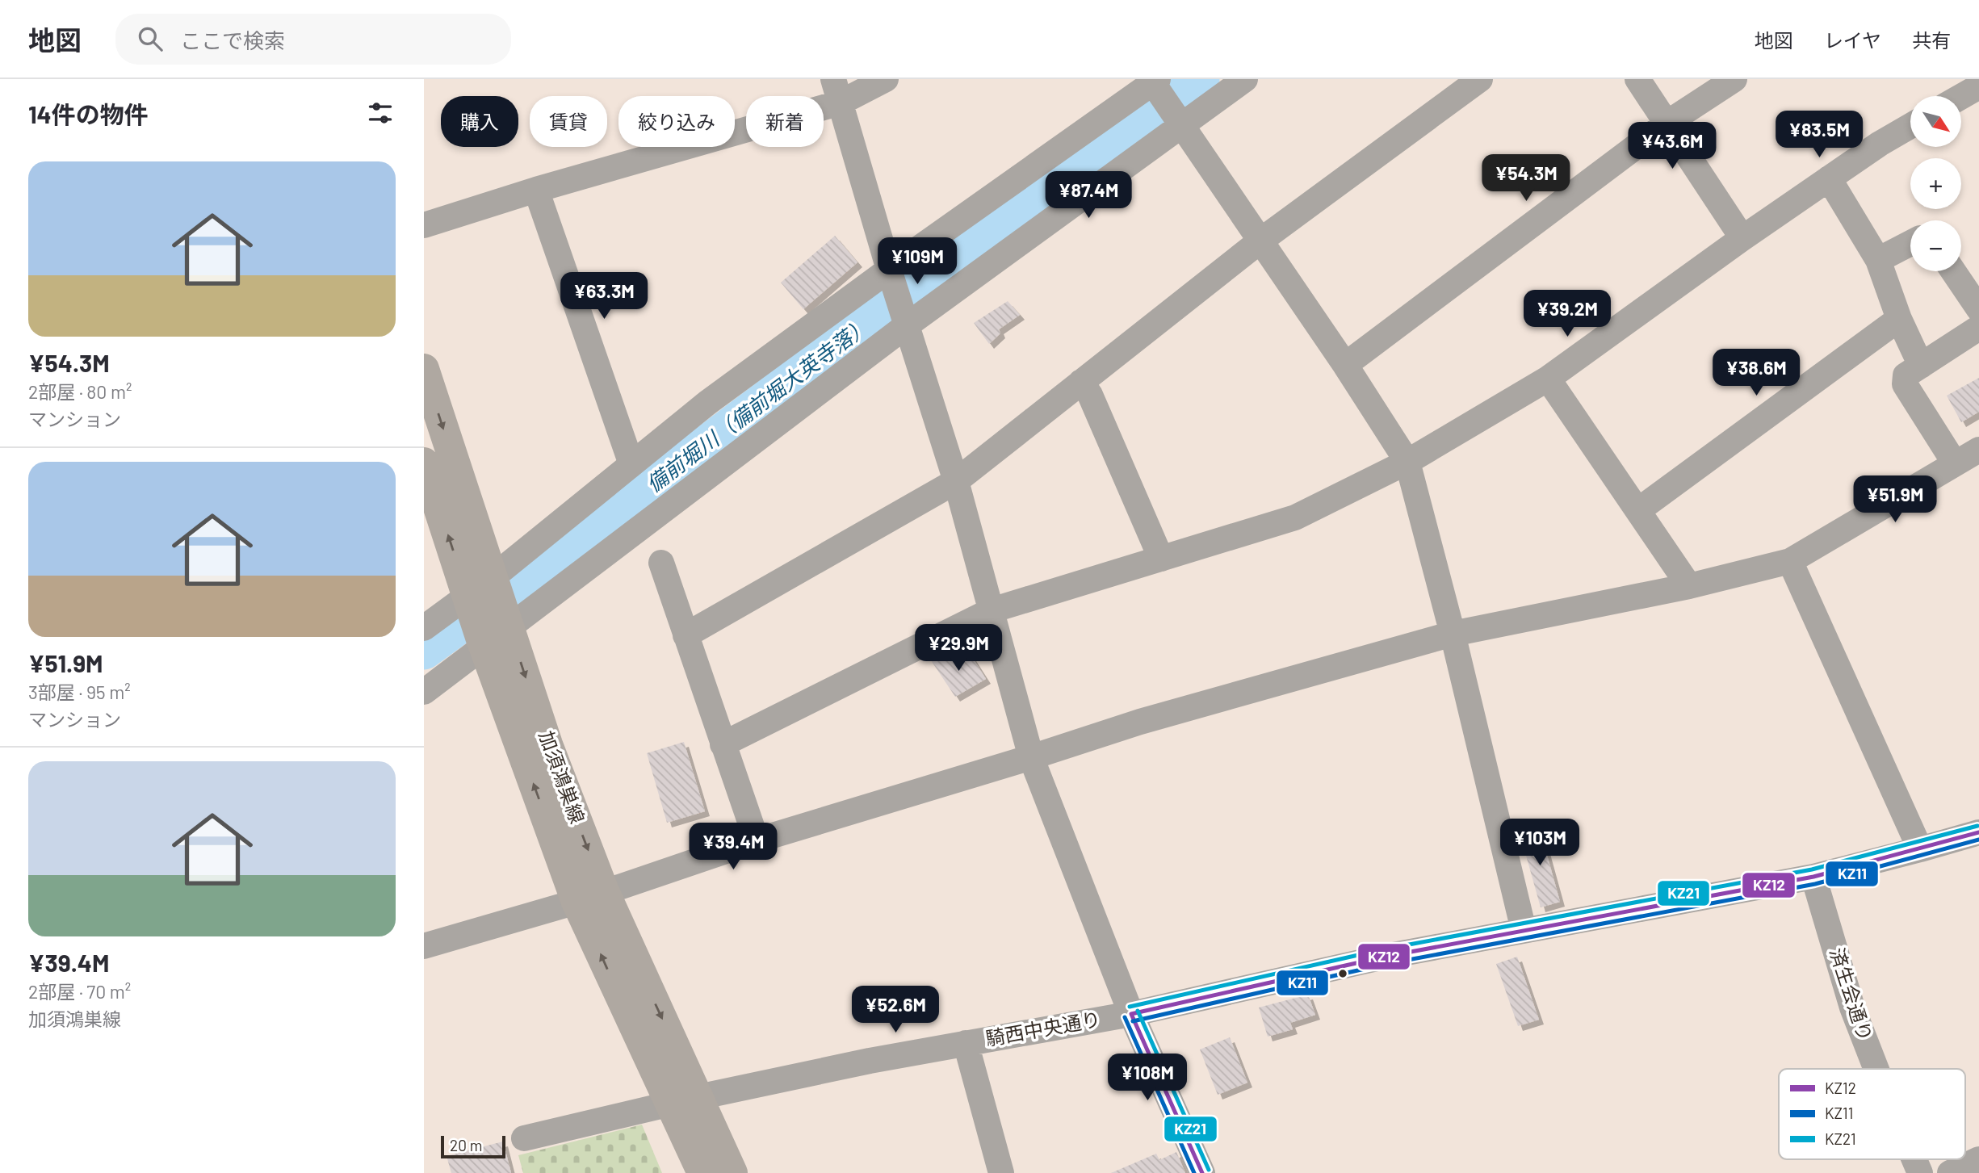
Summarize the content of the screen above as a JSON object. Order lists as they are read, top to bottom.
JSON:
{
  "streets": {
    "main road": ["加須鴻巣線"],
    "street": ["済生会通り", "騎西中央通り"]
  },
  "crossings": [
    ["加須鴻巣線", "騎西中央通り"],
    ["済生会通り", "騎西中央通り"]
  ],
  "water": ["備前堀川（備前堀大英寺落）"],
  "lines": ["transit line KZ21", "transit line KZ12", "transit line KZ11"],
  "legend": ["KZ12", "KZ11", "KZ21"],
  "scale_bar": "20 m",
  "north": "bottom right",
  "page": {
    "header": "地図",
    "search": "ここで検索",
    "nav": ["地図", "レイヤ", "共有"],
    "heading": "14件の物件",
    "map_buttons": ["+", "−"],
    "chip": [
      "購入",
      "賃貸",
      "絞り込み",
      "新着"
    ],
    "price": [
      "¥83.5M",
      "¥43.6M",
      "¥54.3M",
      "¥87.4M",
      "¥109M",
      "¥63.3M",
      "¥39.2M",
      "¥38.6M",
      "¥51.9M",
      "¥29.9M",
      "¥103M",
      "¥39.4M",
      "¥52.6M",
      "¥108M"
    ],
    "list": [
      {
        "name": "¥54.3M",
        "note": "2部屋 · 80 m² · マンション"
      },
      {
        "name": "¥51.9M",
        "note": "3部屋 · 95 m² · マンション"
      },
      {
        "name": "¥39.4M",
        "note": "2部屋 · 70 m² · 加須鴻巣線"
      }
    ],
    "scale": "20 m"
  }
}
